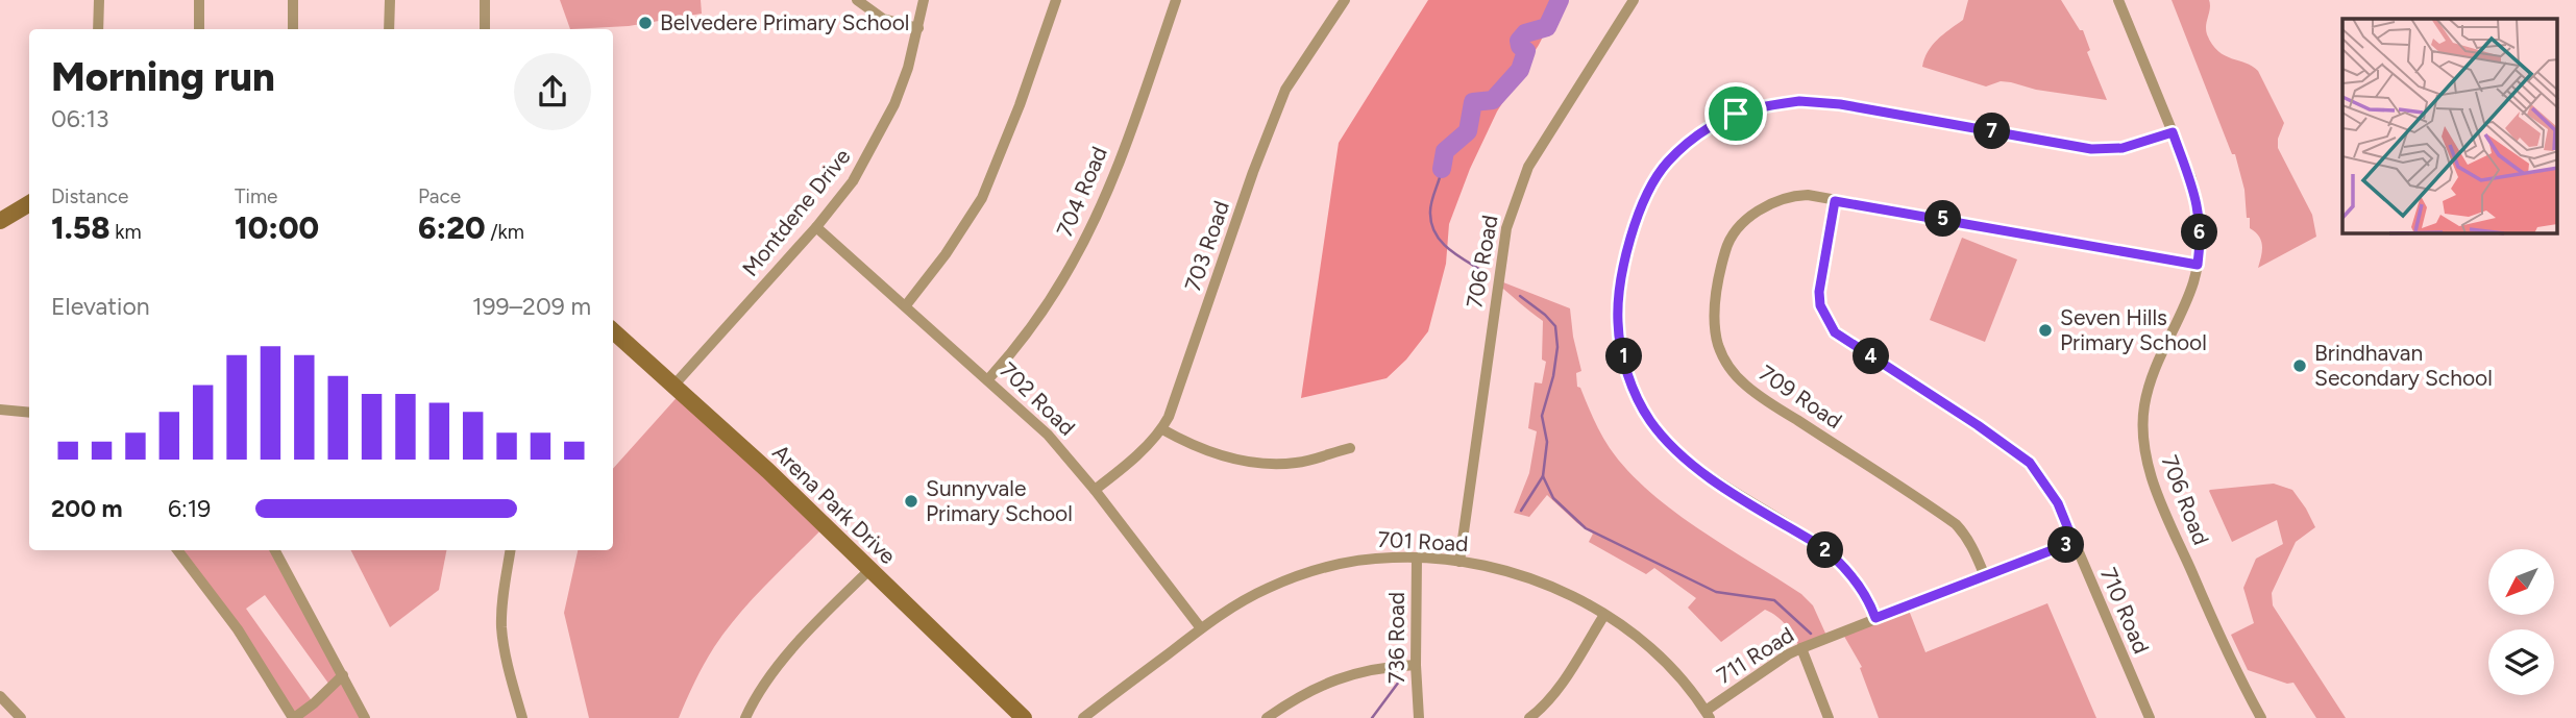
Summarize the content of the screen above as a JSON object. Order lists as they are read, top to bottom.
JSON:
{
  "streets": {
    "street": [
      "704 Road",
      "Montdene Drive",
      "703 Road",
      "706 Road",
      "709 Road",
      "702 Road",
      "Arena Park Drive",
      "701 Road",
      "710 Road",
      "736 Road",
      "711 Road"
    ]
  },
  "crossings": [
    ["704 Road", "702 Road"],
    ["Montdene Drive", "702 Road"],
    ["Montdene Drive", "Arena Park Drive"],
    ["703 Road", "702 Road"],
    ["706 Road", "709 Road"],
    ["706 Road", "701 Road"],
    ["709 Road", "710 Road"],
    ["709 Road", "711 Road"],
    ["702 Road", "701 Road"],
    ["701 Road", "736 Road"],
    ["701 Road", "711 Road"],
    ["710 Road", "711 Road"]
  ],
  "places": [
    "Belvedere Primary School",
    "Seven Hills Primary School",
    "Brindhavan Secondary School",
    "Sunnyvale Primary School"
  ],
  "north": "bottom left",
  "page": {
    "heading": ["Morning run", "06:13"],
    "pins": [
      "7",
      "5",
      "6",
      "1",
      "4",
      "3",
      "2"
    ],
    "stats": [
      ["Distance", "1.58 km"],
      ["Time", "10:00"],
      ["Pace", "6:20 /km"]
    ],
    "chart": ["Elevation", "199–209 m"],
    "list": [
      {
        "name": "200 m",
        "note": "6:19"
      }
    ]
  }
}
